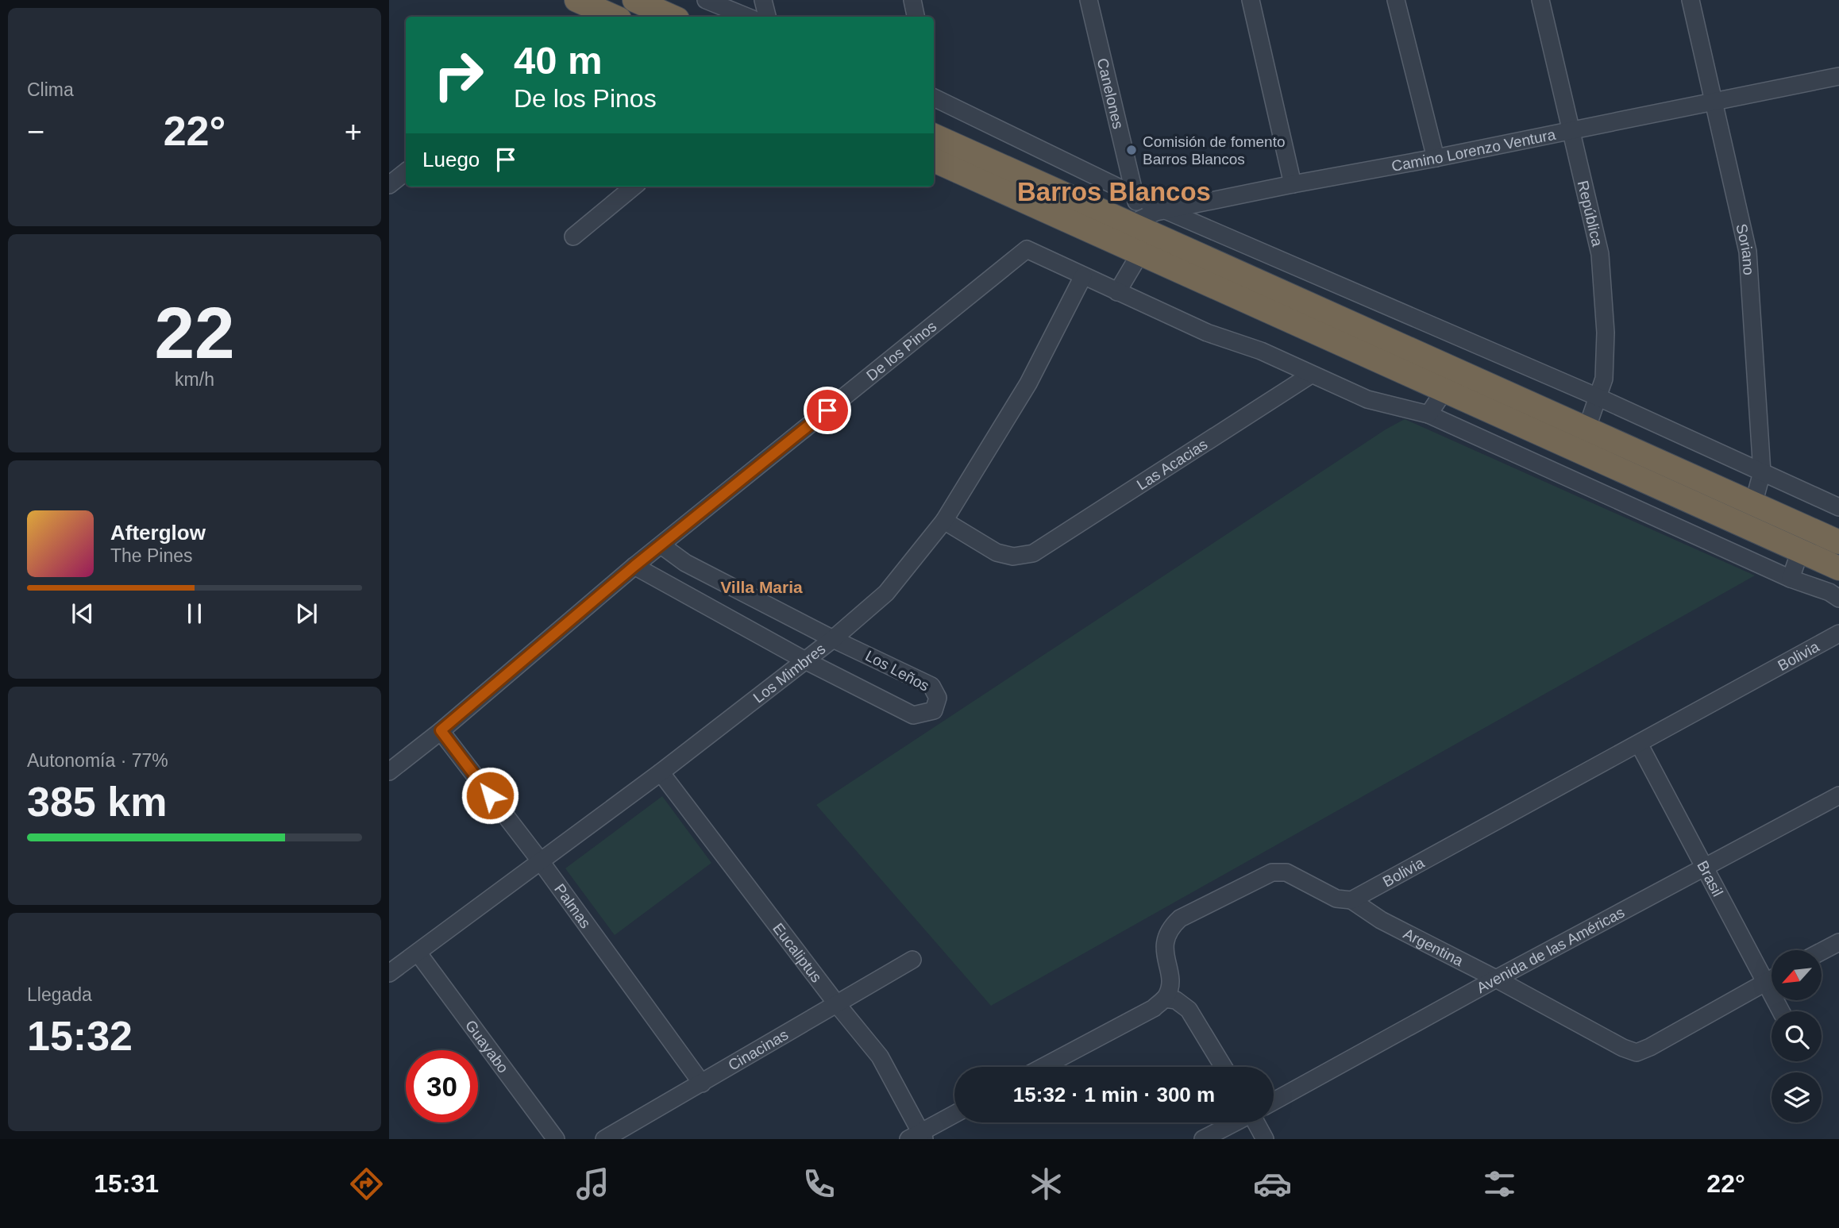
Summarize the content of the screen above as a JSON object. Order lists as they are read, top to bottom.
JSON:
{
  "streets": {
    "street": [
      "Canelones",
      "Camino Lorenzo Ventura",
      "República",
      "Soriano",
      "De los Pinos",
      "Las Acacias",
      "Bolivia",
      "Los Leños",
      "Los Mimbres",
      "Brasil",
      "Palmas",
      "Argentina",
      "Avenida de las Américas",
      "Eucaliptus",
      "Guayabo",
      "Cinacinas"
    ]
  },
  "crossings": [
    ["Canelones", "Camino Lorenzo Ventura"],
    ["Camino Lorenzo Ventura", "República"],
    ["Camino Lorenzo Ventura", "Soriano"],
    ["De los Pinos", "Los Leños"],
    ["De los Pinos", "Los Mimbres"],
    ["De los Pinos", "Palmas"],
    ["Las Acacias", "Los Mimbres"],
    ["Bolivia", "Brasil"],
    ["Bolivia", "Argentina"],
    ["Los Leños", "Los Mimbres"],
    ["Los Mimbres", "Palmas"],
    ["Los Mimbres", "Eucaliptus"],
    ["Los Mimbres", "Guayabo"],
    ["Brasil", "Argentina"],
    ["Brasil", "Avenida de las Américas"],
    ["Palmas", "Cinacinas"],
    ["Argentina", "Avenida de las Américas"],
    ["Eucaliptus", "Cinacinas"]
  ],
  "districts": ["Barros Blancos", "Villa Maria"],
  "places": ["Comisión de fomento Barros Blancos"],
  "north": "bottom left",
  "page": {
    "tile": [
      "Clima",
      ["22", "km/h"],
      ["Autonomía · 77%", "385 km"],
      ["Llegada", "15:32"]
    ],
    "turn": ["40 m", "De los Pinos"],
    "heat": ["−", "22°", "+"],
    "then": "Luego",
    "song": ["Afterglow", "The Pines"],
    "limit": "30",
    "trip": "15:32 · 1 min · 300 m",
    "tabs": ["15:31", "22°"]
  }
}
